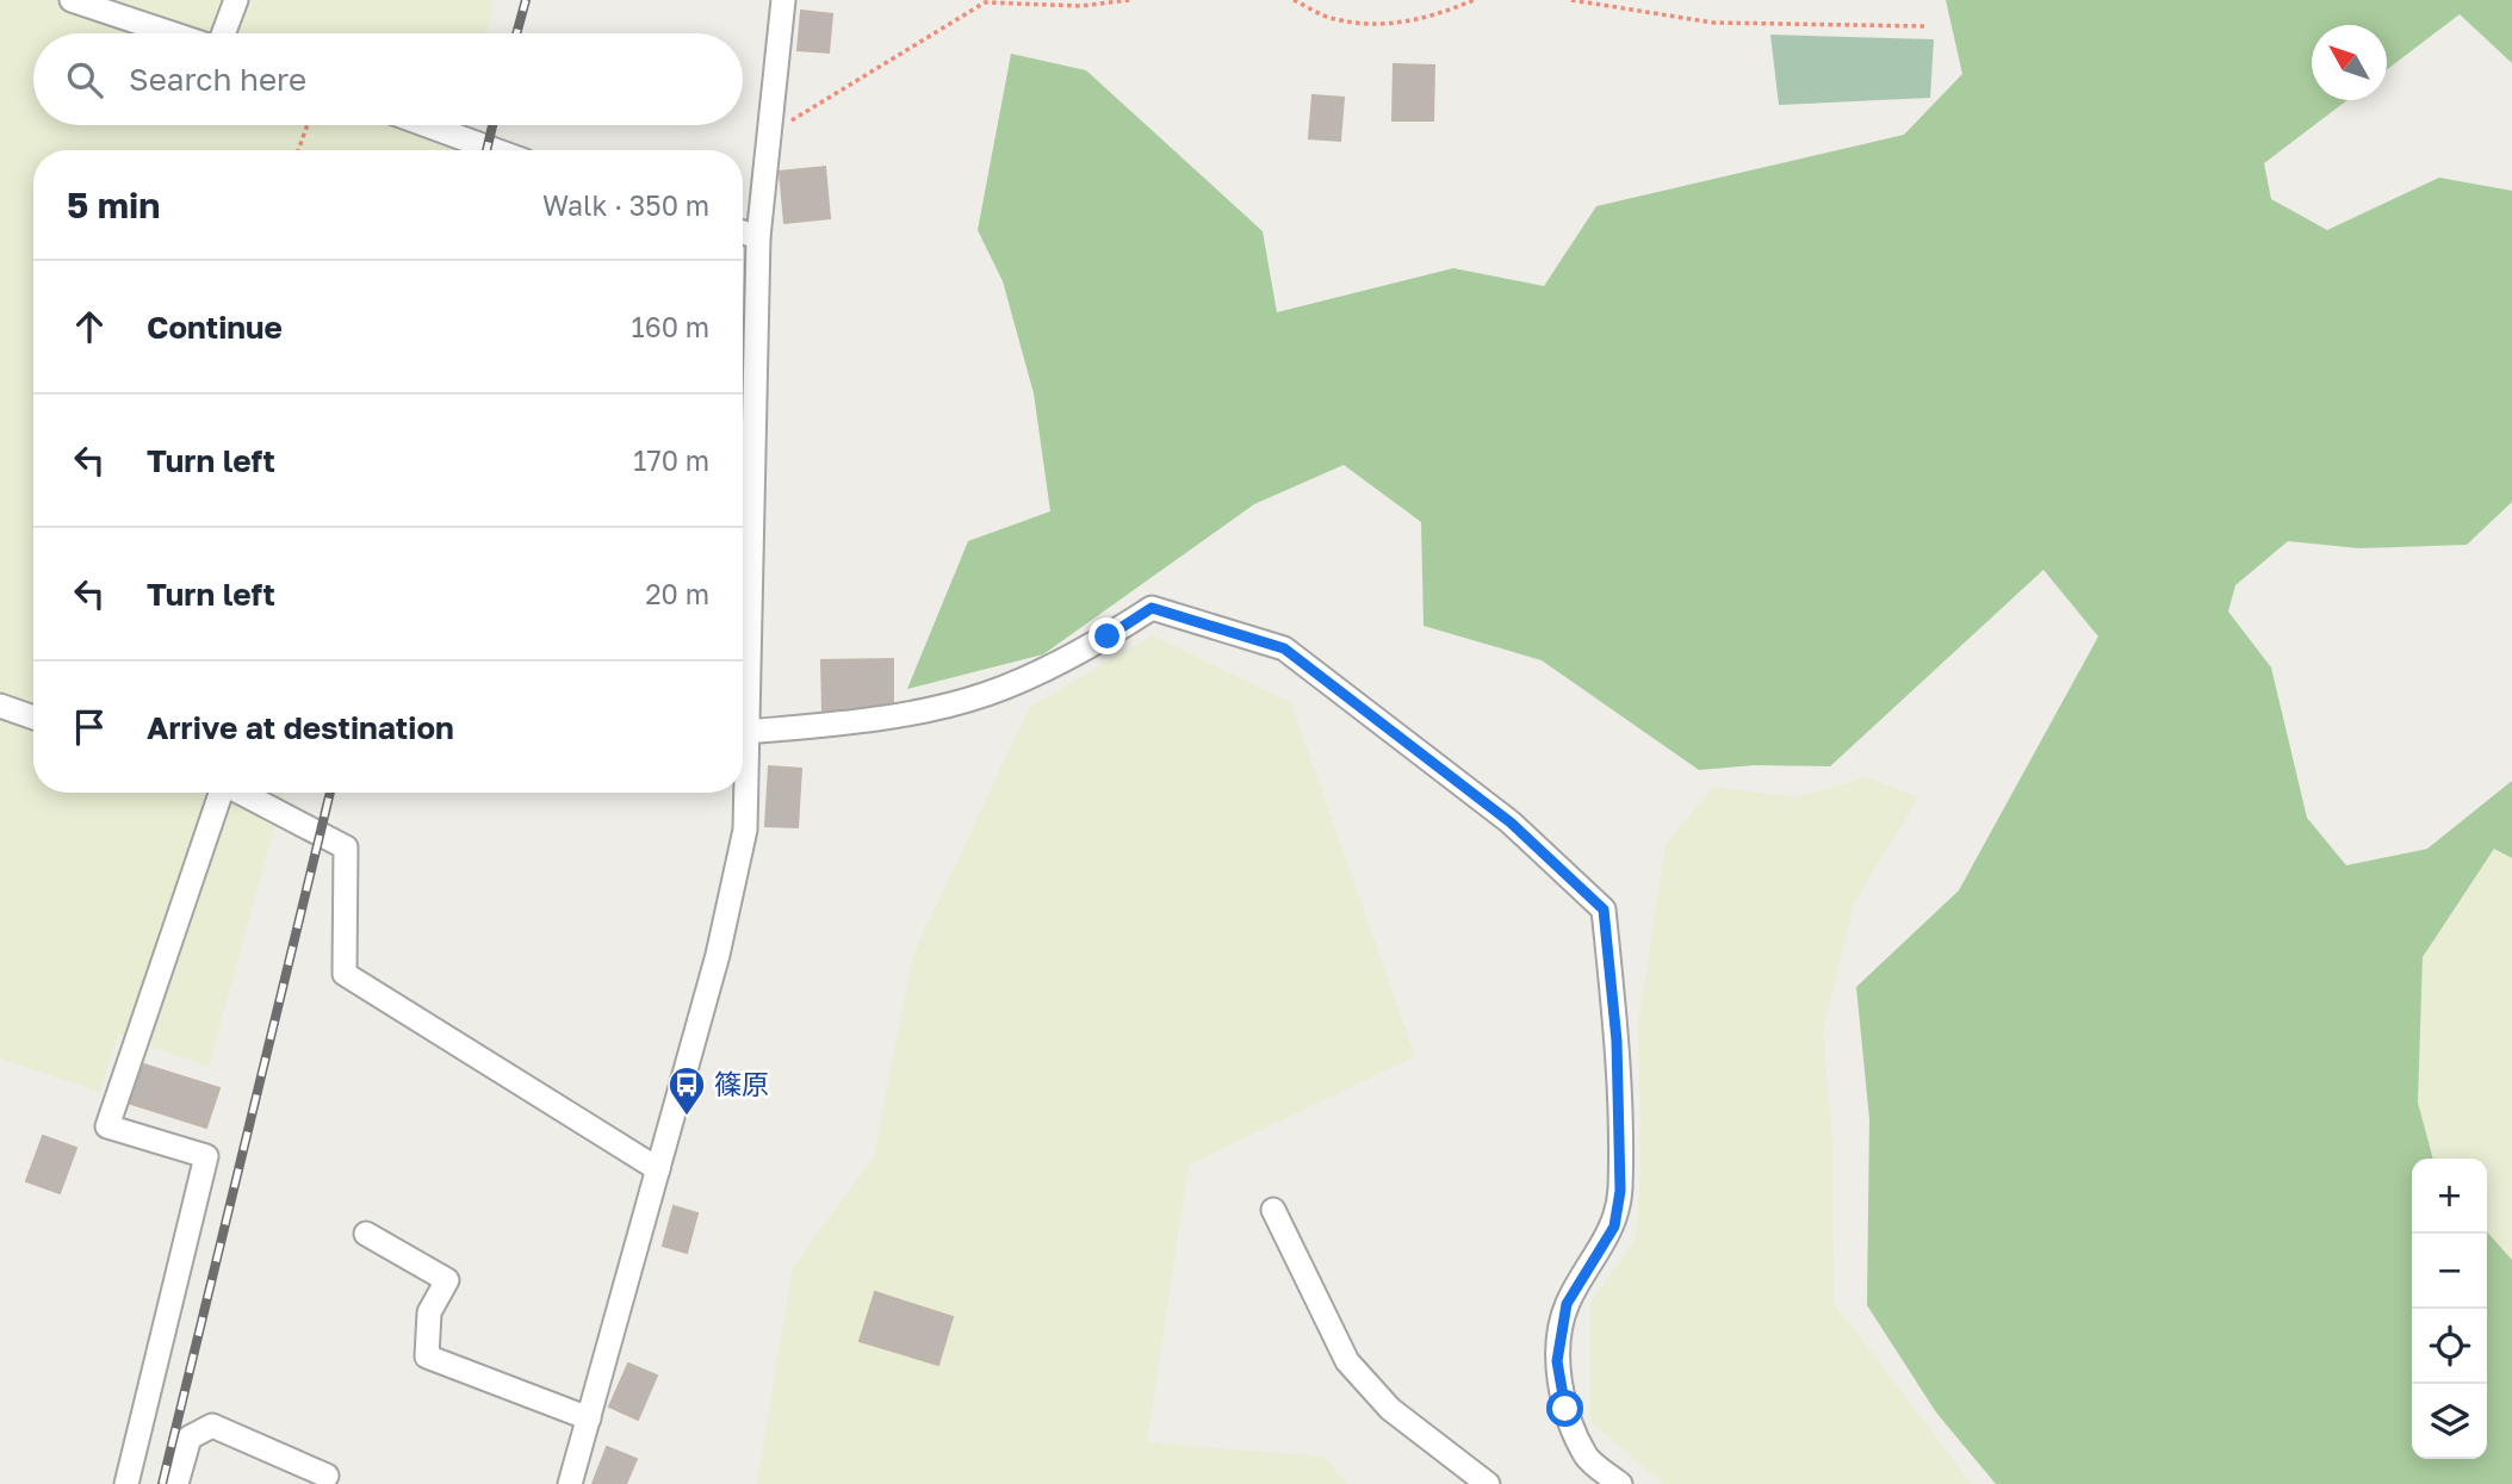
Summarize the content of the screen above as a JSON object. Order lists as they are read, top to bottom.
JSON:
{
  "places": {
    "bus stop": ["篠原"]
  },
  "north": "top left",
  "page": {
    "search": "Search here",
    "heading": ["5 min", "Walk · 350 m"],
    "list": [
      ["Continue", "160 m"],
      ["Turn left", "170 m"],
      ["Turn left", "20 m"],
      "Arrive at destination"
    ],
    "map_buttons": ["+", "−"]
  }
}
